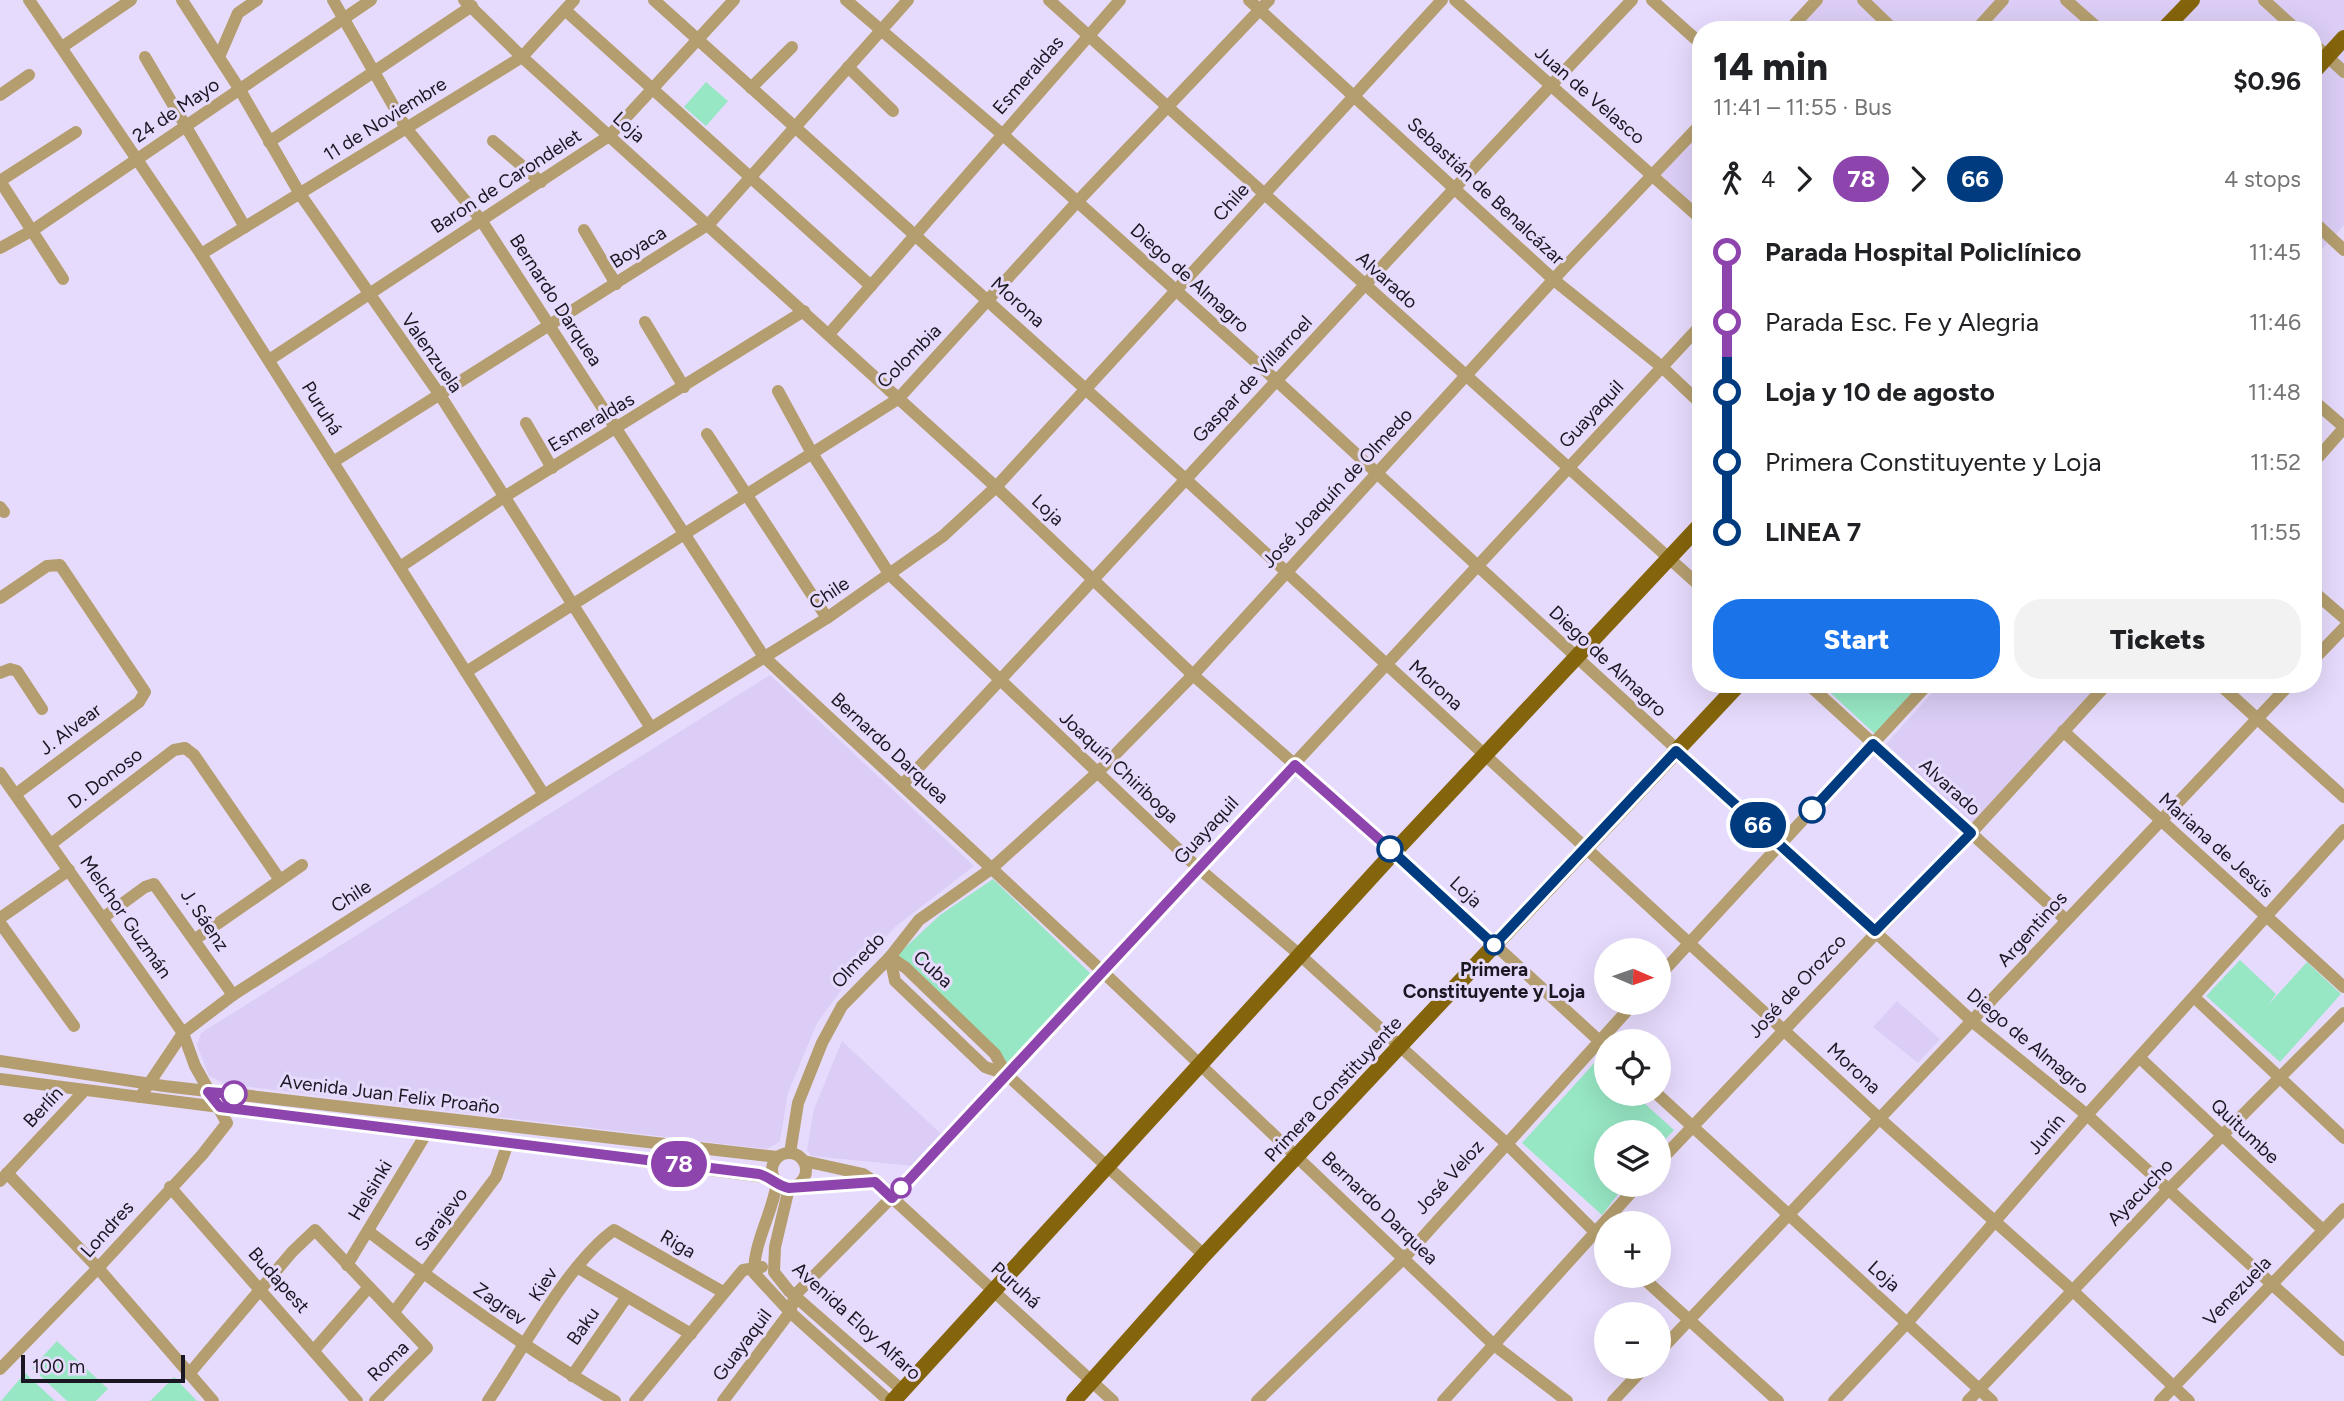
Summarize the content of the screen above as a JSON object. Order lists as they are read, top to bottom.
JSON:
{
  "streets": {
    "main road": ["Primera Constituyente"],
    "street": [
      "Esmeraldas",
      "Juan de Velasco",
      "24 de Mayo",
      "11 de Noviembre",
      "Loja",
      "Baron de Carondelet",
      "Sebastián de Benalcázar",
      "Chile",
      "Boyaca",
      "Diego de Almagro",
      "Alvarado",
      "Bernardo Darquea",
      "Morona",
      "Valenzuela",
      "Colombia",
      "Gaspar de Villarroel",
      "Puruhá",
      "Guayaquil",
      "José Joaquín de Olmedo",
      "J. Alvear",
      "Joaquín Chiriboga",
      "D. Donoso",
      "Mariana de Jesús",
      "Melchor Guzmán",
      "J. Sáenz",
      "Argentinos",
      "Olmedo",
      "Cuba",
      "José de Orozco",
      "Avenida Juan Felix Proaño",
      "Berlín",
      "Quitumbe",
      "Junín",
      "José Veloz",
      "Helsinki",
      "Ayacucho",
      "Sarajevo",
      "Londres",
      "Riga",
      "Budapest",
      "Kiev",
      "Venezuela",
      "Zagrev",
      "Avenida Eloy Alfaro",
      "Baku",
      "Roma"
    ]
  },
  "crossings": [
    ["Esmeraldas", "Loja"],
    ["Esmeraldas", "Diego de Almagro"],
    ["Esmeraldas", "Alvarado"],
    ["Esmeraldas", "Bernardo Darquea"],
    ["Esmeraldas", "Morona"],
    ["Esmeraldas", "Valenzuela"],
    ["Esmeraldas", "Puruhá"],
    ["Juan de Velasco", "Gaspar de Villarroel"],
    ["Juan de Velasco", "José Joaquín de Olmedo"],
    ["24 de Mayo", "Bernardo Darquea"],
    ["24 de Mayo", "Valenzuela"],
    ["24 de Mayo", "Puruhá"],
    ["11 de Noviembre", "Loja"],
    ["11 de Noviembre", "Bernardo Darquea"],
    ["11 de Noviembre", "Valenzuela"],
    ["11 de Noviembre", "Puruhá"],
    ["Loja", "Baron de Carondelet"],
    ["Loja", "Chile"],
    ["Loja", "Boyaca"],
    ["Loja", "Colombia"],
    ["Loja", "Gaspar de Villarroel"],
    ["Loja", "Guayaquil"],
    ["Loja", "José Joaquín de Olmedo"],
    ["Loja", "Argentinos"],
    ["Loja", "José de Orozco"],
    ["Loja", "Primera Constituyente"],
    ["Loja", "Junín"],
    ["Loja", "Ayacucho"],
    ["Baron de Carondelet", "Bernardo Darquea"],
    ["Baron de Carondelet", "Morona"],
    ["Baron de Carondelet", "Valenzuela"],
    ["Baron de Carondelet", "Puruhá"],
    ["Sebastián de Benalcázar", "Chile"],
    ["Sebastián de Benalcázar", "Colombia"],
    ["Sebastián de Benalcázar", "Gaspar de Villarroel"],
    ["Sebastián de Benalcázar", "Guayaquil"],
    ["Sebastián de Benalcázar", "José Joaquín de Olmedo"],
    ["Chile", "Diego de Almagro"],
    ["Chile", "Alvarado"],
    ["Chile", "Bernardo Darquea"],
    ["Chile", "Morona"],
    ["Chile", "Valenzuela"],
    ["Chile", "Puruhá"],
    ["Chile", "Joaquín Chiriboga"],
    ["Chile", "Melchor Guzmán"],
    ["Chile", "J. Sáenz"],
    ["Chile", "Avenida Juan Felix Proaño"],
    ["Boyaca", "Diego de Almagro"],
    ["Boyaca", "Bernardo Darquea"],
    ["Boyaca", "Morona"],
    ["Boyaca", "Valenzuela"],
    ["Boyaca", "Puruhá"],
    ["Diego de Almagro", "Colombia"],
    ["Diego de Almagro", "Gaspar de Villarroel"],
    ["Diego de Almagro", "Guayaquil"],
    ["Diego de Almagro", "José Joaquín de Olmedo"],
    ["Diego de Almagro", "Argentinos"],
    ["Diego de Almagro", "José de Orozco"],
    ["Diego de Almagro", "Primera Constituyente"],
    ["Diego de Almagro", "Junín"],
    ["Diego de Almagro", "Ayacucho"],
    ["Diego de Almagro", "Venezuela"],
    ["Alvarado", "Colombia"],
    ["Alvarado", "Gaspar de Villarroel"],
    ["Alvarado", "Guayaquil"],
    ["Alvarado", "José Joaquín de Olmedo"],
    ["Alvarado", "Argentinos"],
    ["Alvarado", "José de Orozco"],
    ["Bernardo Darquea", "Colombia"],
    ["Bernardo Darquea", "Gaspar de Villarroel"],
    ["Bernardo Darquea", "Guayaquil"],
    ["Bernardo Darquea", "José Joaquín de Olmedo"],
    ["Bernardo Darquea", "Olmedo"],
    ["Bernardo Darquea", "Primera Constituyente"],
    ["Bernardo Darquea", "José Veloz"],
    ["Morona", "Colombia"],
    ["Morona", "Gaspar de Villarroel"],
    ["Morona", "Guayaquil"],
    ["Morona", "José Joaquín de Olmedo"],
    ["Morona", "Argentinos"],
    ["Morona", "José de Orozco"],
    ["Morona", "Primera Constituyente"],
    ["Morona", "Junín"],
    ["Morona", "Ayacucho"],
    ["Morona", "Venezuela"],
    ["Valenzuela", "Colombia"],
    ["Colombia", "Puruhá"],
    ["Colombia", "Joaquín Chiriboga"],
    ["Gaspar de Villarroel", "Joaquín Chiriboga"],
    ["Puruhá", "Guayaquil"],
    ["Puruhá", "Primera Constituyente"],
    ["Guayaquil", "Joaquín Chiriboga"],
    ["Guayaquil", "Cuba"],
    ["Guayaquil", "Avenida Eloy Alfaro"],
    ["José Joaquín de Olmedo", "Joaquín Chiriboga"],
    ["José Joaquín de Olmedo", "Olmedo"],
    ["J. Alvear", "Melchor Guzmán"],
    ["Joaquín Chiriboga", "Primera Constituyente"],
    ["Joaquín Chiriboga", "José Veloz"],
    ["D. Donoso", "Melchor Guzmán"],
    ["Mariana de Jesús", "Argentinos"],
    ["Mariana de Jesús", "José de Orozco"],
    ["Mariana de Jesús", "Junín"],
    ["Melchor Guzmán", "J. Sáenz"],
    ["Melchor Guzmán", "Avenida Juan Felix Proaño"],
    ["Melchor Guzmán", "Londres"],
    ["Olmedo", "Cuba"],
    ["Olmedo", "Avenida Juan Felix Proaño"],
    ["Olmedo", "Avenida Eloy Alfaro"],
    ["Cuba", "Primera Constituyente"],
    ["Avenida Juan Felix Proaño", "Berlín"],
    ["Avenida Juan Felix Proaño", "Helsinki"],
    ["Avenida Juan Felix Proaño", "Sarajevo"],
    ["Avenida Juan Felix Proaño", "Londres"],
    ["Avenida Juan Felix Proaño", "Avenida Eloy Alfaro"],
    ["Quitumbe", "Junín"],
    ["Quitumbe", "Ayacucho"],
    ["Quitumbe", "Venezuela"],
    ["Helsinki", "Zagrev"],
    ["Sarajevo", "Zagrev"],
    ["Sarajevo", "Roma"],
    ["Londres", "Budapest"],
    ["Riga", "Kiev"],
    ["Kiev", "Zagrev"],
    ["Zagrev", "Baku"]
  ],
  "places": ["Primera Constituyente y Loja"],
  "lines": ["bus line 66", "bus line 78"],
  "scale_bar": "100 m",
  "north": "right",
  "page": {
    "on_map": ["78", "66"],
    "heading": ["14 min", "11:41 – 11:55 · Bus", "$0.96"],
    "legs": [
      "4",
      "78",
      "66",
      "4 stops"
    ],
    "list": [
      {
        "name": "Parada Hospital Policlínico",
        "value": "11:45"
      },
      {
        "name": "Parada Esc. Fe y Alegria",
        "value": "11:46"
      },
      {
        "name": "Loja y 10 de agosto",
        "value": "11:48"
      },
      {
        "name": "Primera Constituyente y Loja",
        "value": "11:52"
      },
      {
        "name": "LINEA 7",
        "value": "11:55"
      }
    ],
    "buttons": ["Start", "Tickets"],
    "map_buttons": ["+", "−"],
    "scale": "100 m"
  }
}
